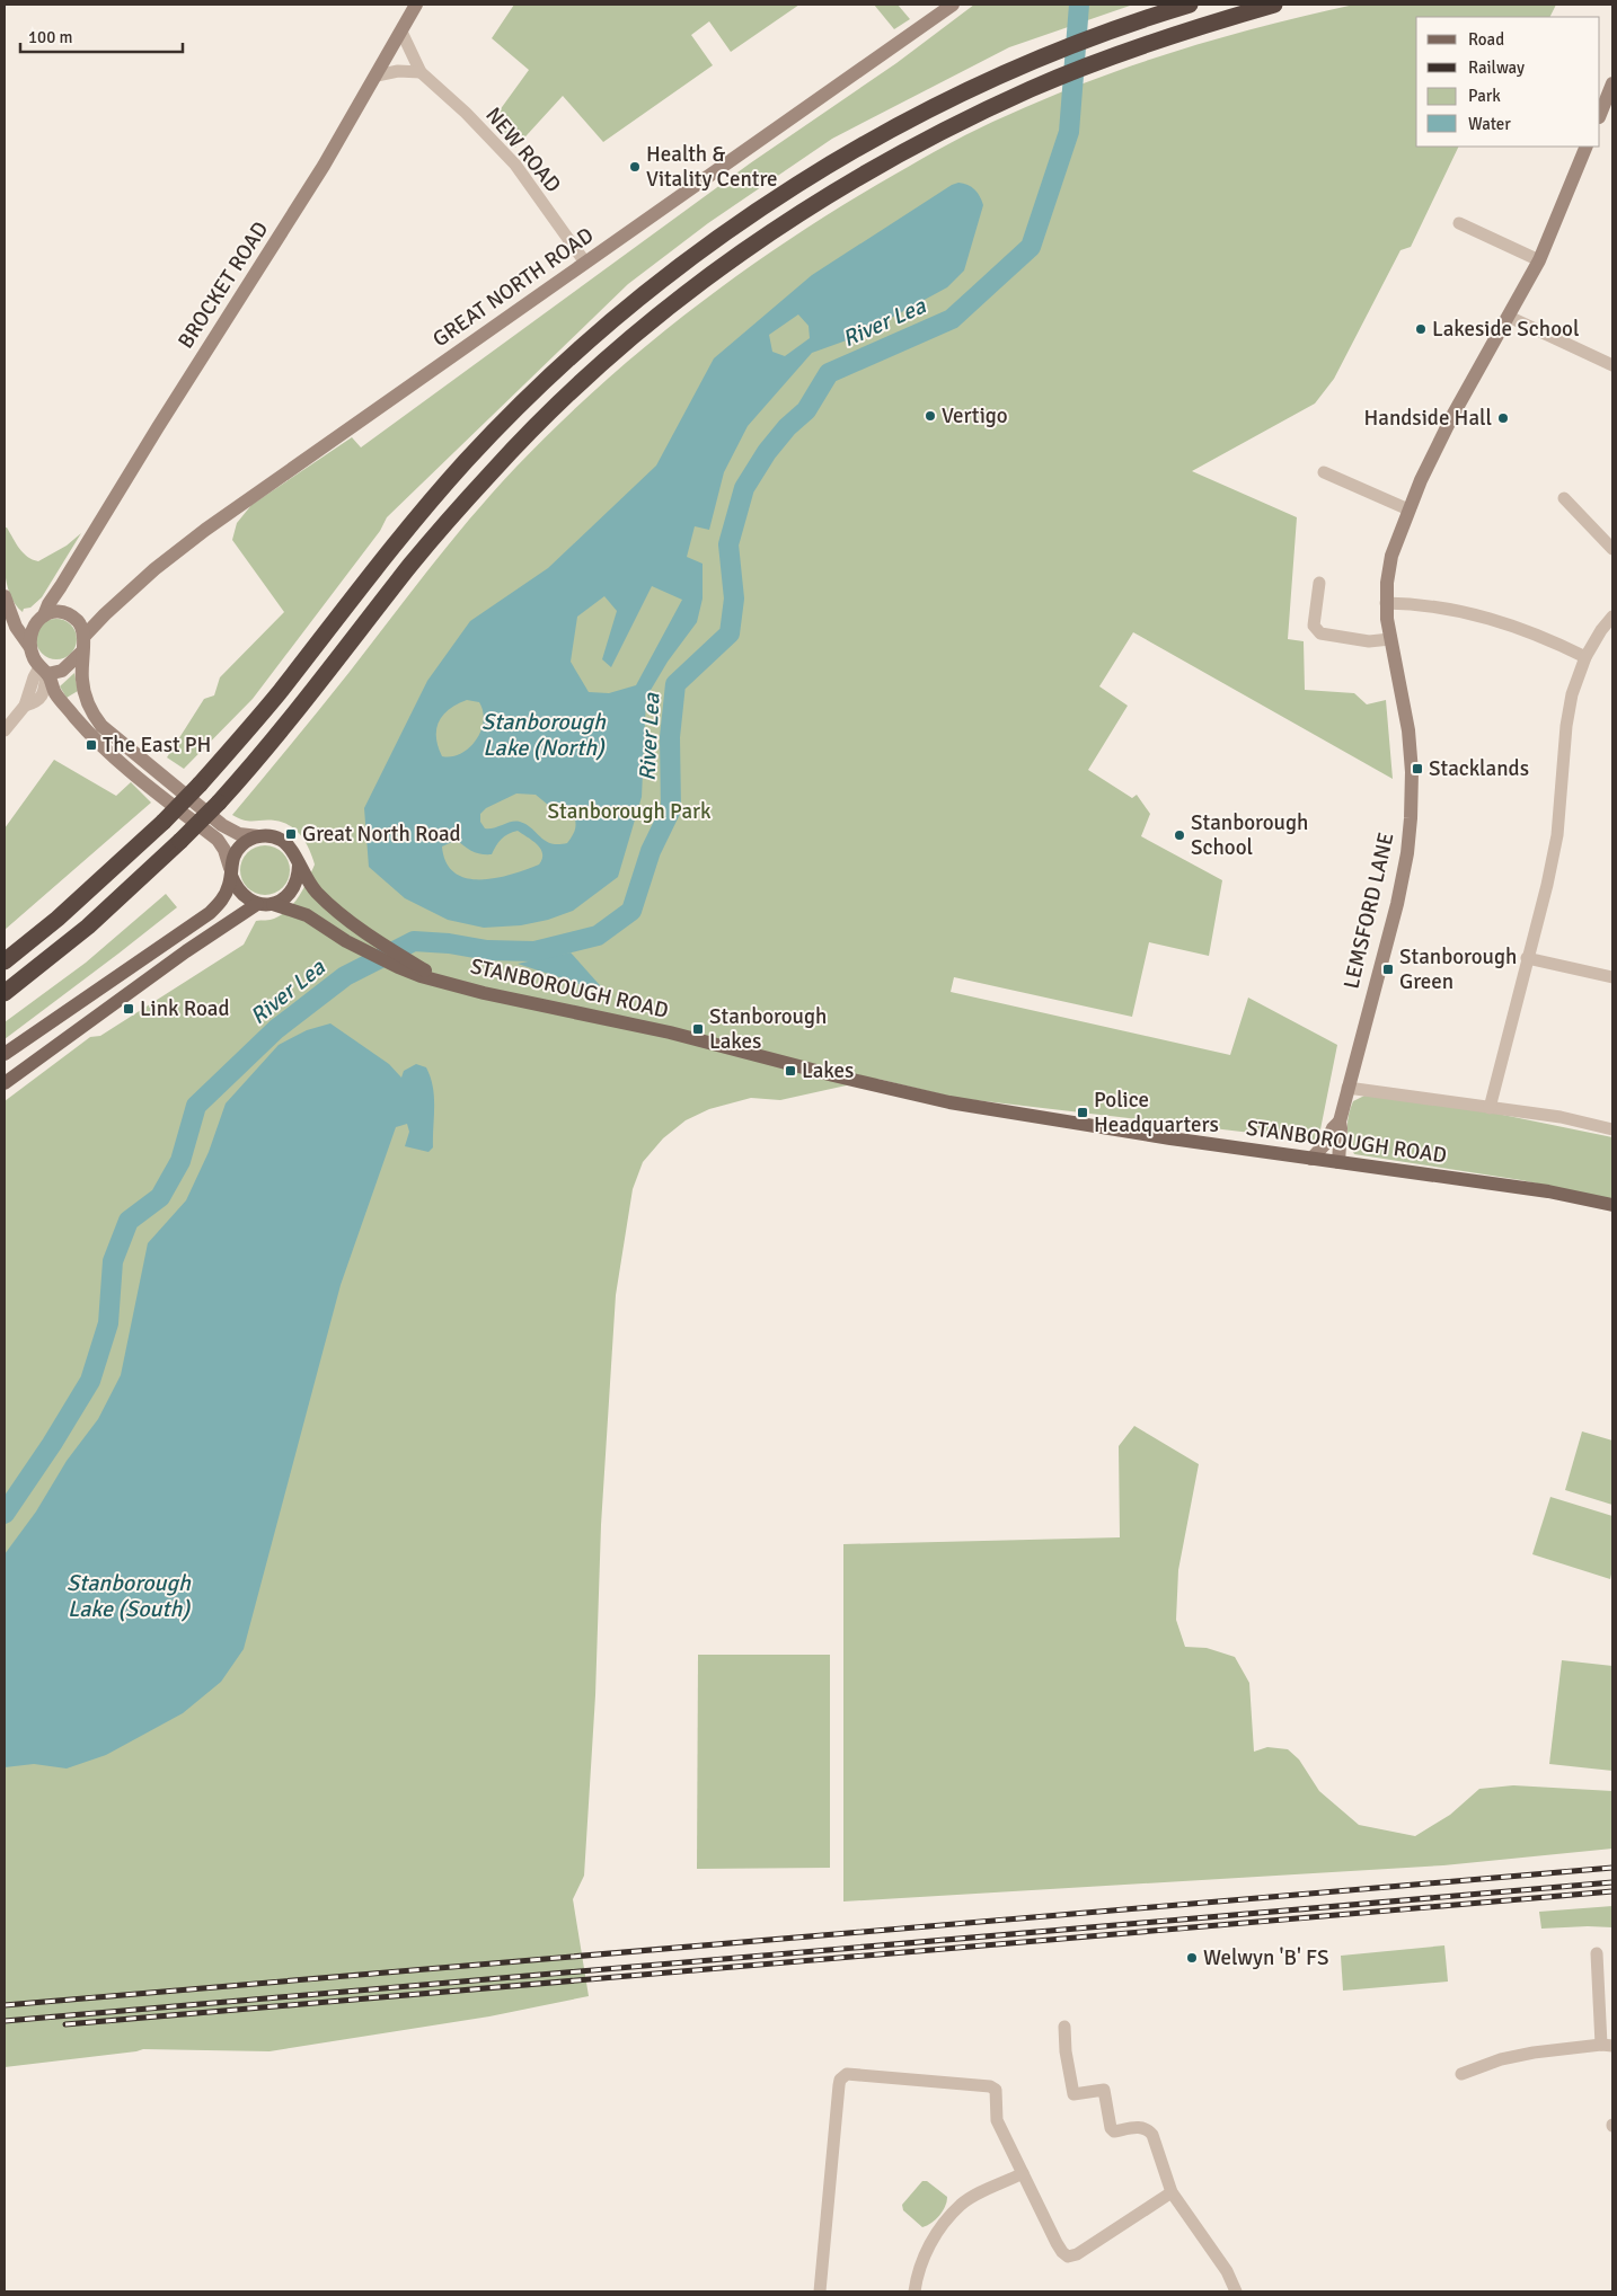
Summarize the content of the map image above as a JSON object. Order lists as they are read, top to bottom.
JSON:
{
  "streets": {
    "main road": [
      "BROCKET ROAD",
      "GREAT NORTH ROAD",
      "LEMSFORD LANE",
      "STANBOROUGH ROAD"
    ],
    "street": ["NEW ROAD"]
  },
  "crossings": [
    ["NEW ROAD", "BROCKET ROAD"],
    ["NEW ROAD", "GREAT NORTH ROAD"],
    ["BROCKET ROAD", "GREAT NORTH ROAD"],
    ["LEMSFORD LANE", "STANBOROUGH ROAD"]
  ],
  "water": ["River Lea", "Stanborough Lake (North)", "Stanborough Lake (South)"],
  "parks": ["Stanborough Park"],
  "places": {
    "other": [
      "Health & Vitality Centre",
      "Lakeside School",
      "Vertigo",
      "Handside Hall",
      "Stanborough School",
      "Welwyn 'B' FS"
    ],
    "transit": [
      "The East PH",
      "Stacklands",
      "Great North Road",
      "Stanborough Green",
      "Link Road",
      "Stanborough Lakes",
      "Lakes",
      "Police Headquarters"
    ]
  },
  "legend": [
    "Road",
    "Railway",
    "Park",
    "Water"
  ],
  "scale_bar": "100 m"
}
